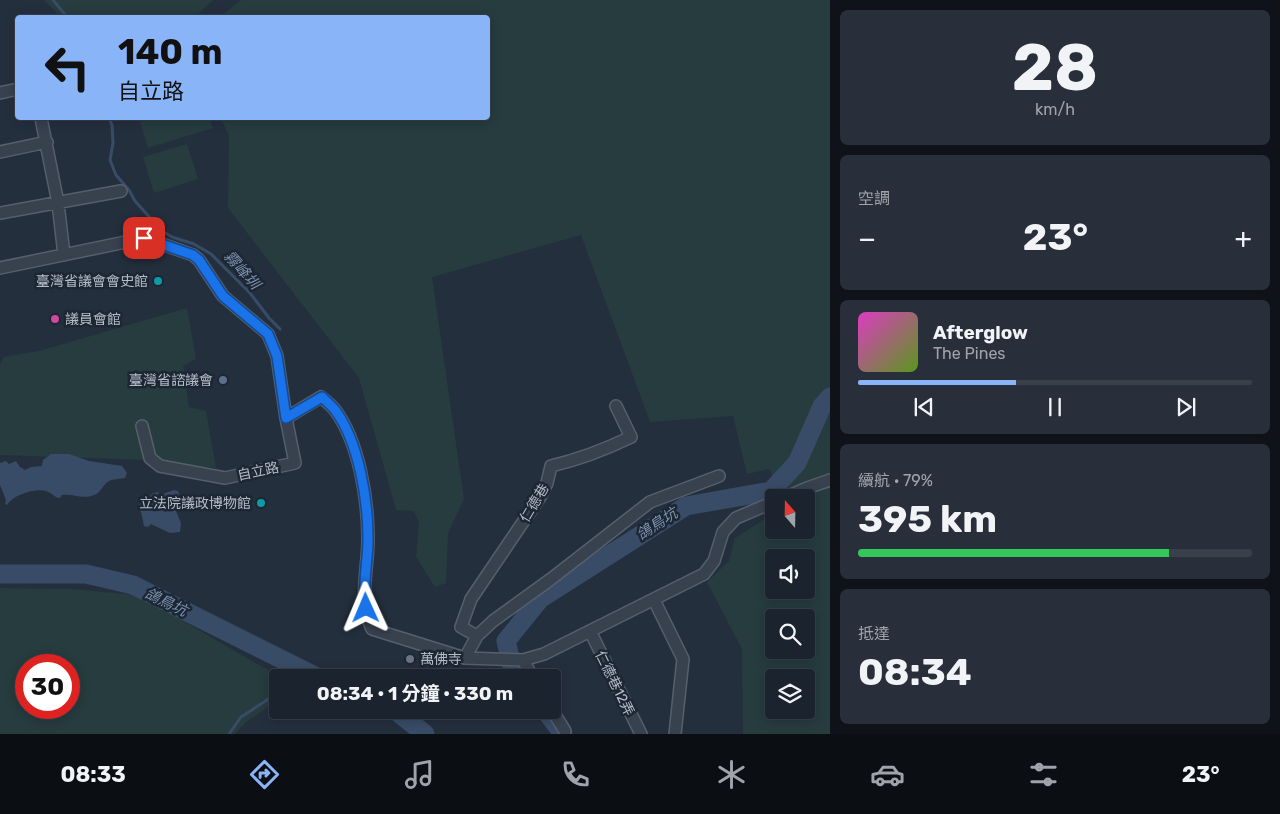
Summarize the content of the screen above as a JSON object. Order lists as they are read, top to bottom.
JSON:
{
  "streets": {
    "street": ["自立路", "仁德巷", "仁德巷12弄"]
  },
  "water": ["霧峰圳", "鴿鳥坑"],
  "places": [
    "臺灣省議會會史館",
    "議員會館",
    "臺灣省諮議會",
    "立法院議政博物館",
    "萬佛寺"
  ],
  "north": "top",
  "page": {
    "tile": [
      ["28", "km/h"],
      "空調",
      ["續航 · 79%", "395 km"],
      ["抵達", "08:34"]
    ],
    "turn": ["140 m", "自立路"],
    "heat": ["−", "23°", "+"],
    "song": ["Afterglow", "The Pines"],
    "limit": "30",
    "trip": "08:34 · 1 分鐘 · 330 m",
    "tabs": ["08:33", "23°"]
  }
}
